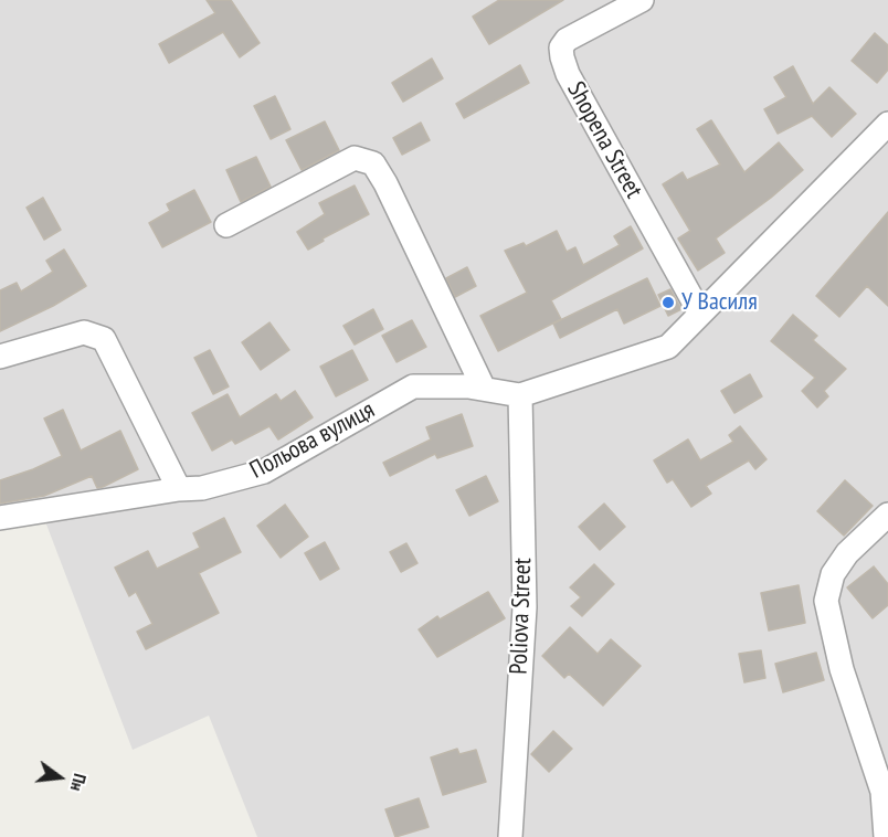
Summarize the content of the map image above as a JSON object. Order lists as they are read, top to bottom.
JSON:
{
  "streets": {
    "street": ["Shopena Street", "Польова вулиця", "Poliova Street"]
  },
  "crossings": [
    ["Польова вулиця", "Poliova Street"]
  ],
  "places": ["У Василя"],
  "north": "right"
}
